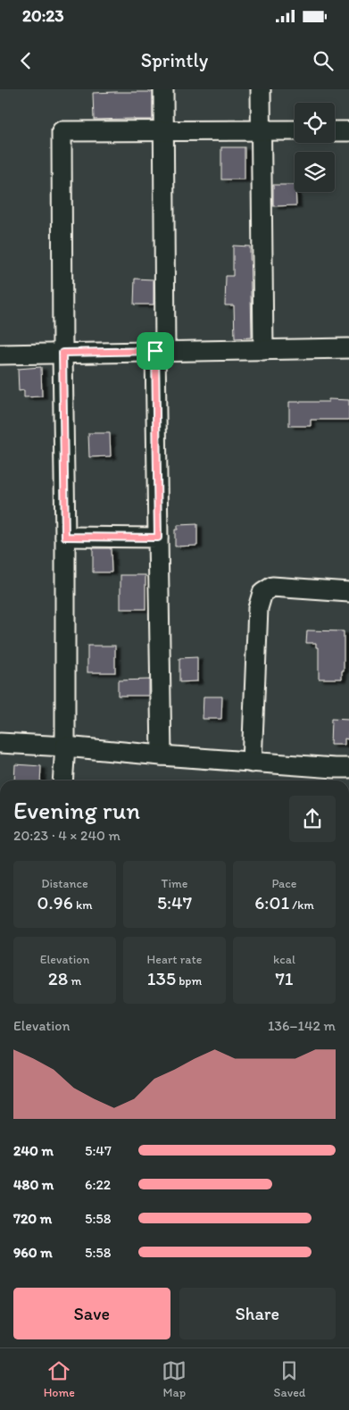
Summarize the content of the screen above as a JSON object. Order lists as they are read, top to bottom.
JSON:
{
  "page": {
    "status": "20:23",
    "header": "Sprintly",
    "heading": ["Evening run", "20:23 · 4 × 240 m"],
    "stats": [
      ["Distance", "0.96 km"],
      ["Time", "5:47"],
      ["Pace", "6:01 /km"],
      ["Elevation", "28 m"],
      ["Heart rate", "135 bpm"],
      ["kcal", "71"]
    ],
    "chart": ["Elevation", "136–142 m"],
    "list": [
      {
        "name": "240 m",
        "note": "5:47"
      },
      {
        "name": "480 m",
        "note": "6:22"
      },
      {
        "name": "720 m",
        "note": "5:58"
      },
      {
        "name": "960 m",
        "note": "5:58"
      }
    ],
    "buttons": ["Save", "Share"],
    "tabs": ["Home", "Map", "Saved"]
  }
}
